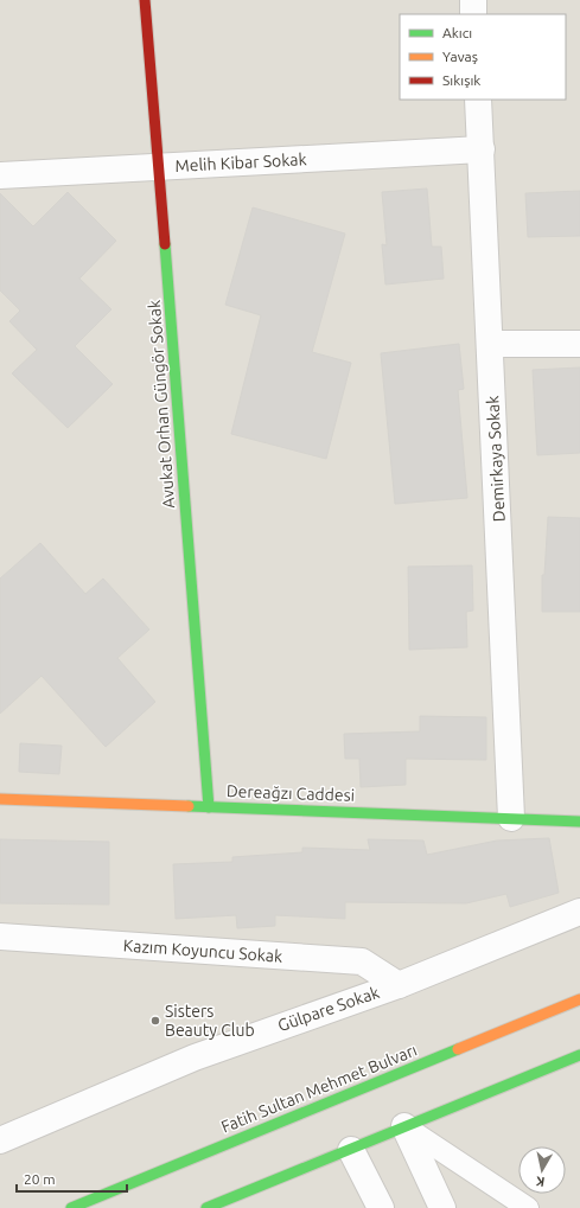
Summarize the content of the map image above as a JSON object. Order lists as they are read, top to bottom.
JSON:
{
  "streets": {
    "street": [
      "Melih Kibar Sokak",
      "Avukat Orhan Güngör Sokak",
      "Demirkaya Sokak",
      "Dereağzı Caddesi",
      "Kazım Koyuncu Sokak",
      "Gülpare Sokak",
      "Fatih Sultan Mehmet Bulvarı"
    ]
  },
  "crossings": [
    ["Melih Kibar Sokak", "Avukat Orhan Güngör Sokak"],
    ["Melih Kibar Sokak", "Demirkaya Sokak"],
    ["Avukat Orhan Güngör Sokak", "Dereağzı Caddesi"],
    ["Demirkaya Sokak", "Dereağzı Caddesi"],
    ["Kazım Koyuncu Sokak", "Gülpare Sokak"]
  ],
  "places": ["Sisters Beauty Club"],
  "legend": ["Akıcı", "Yavaş", "Sıkışık"],
  "scale_bar": "20 m",
  "north": "bottom"
}
